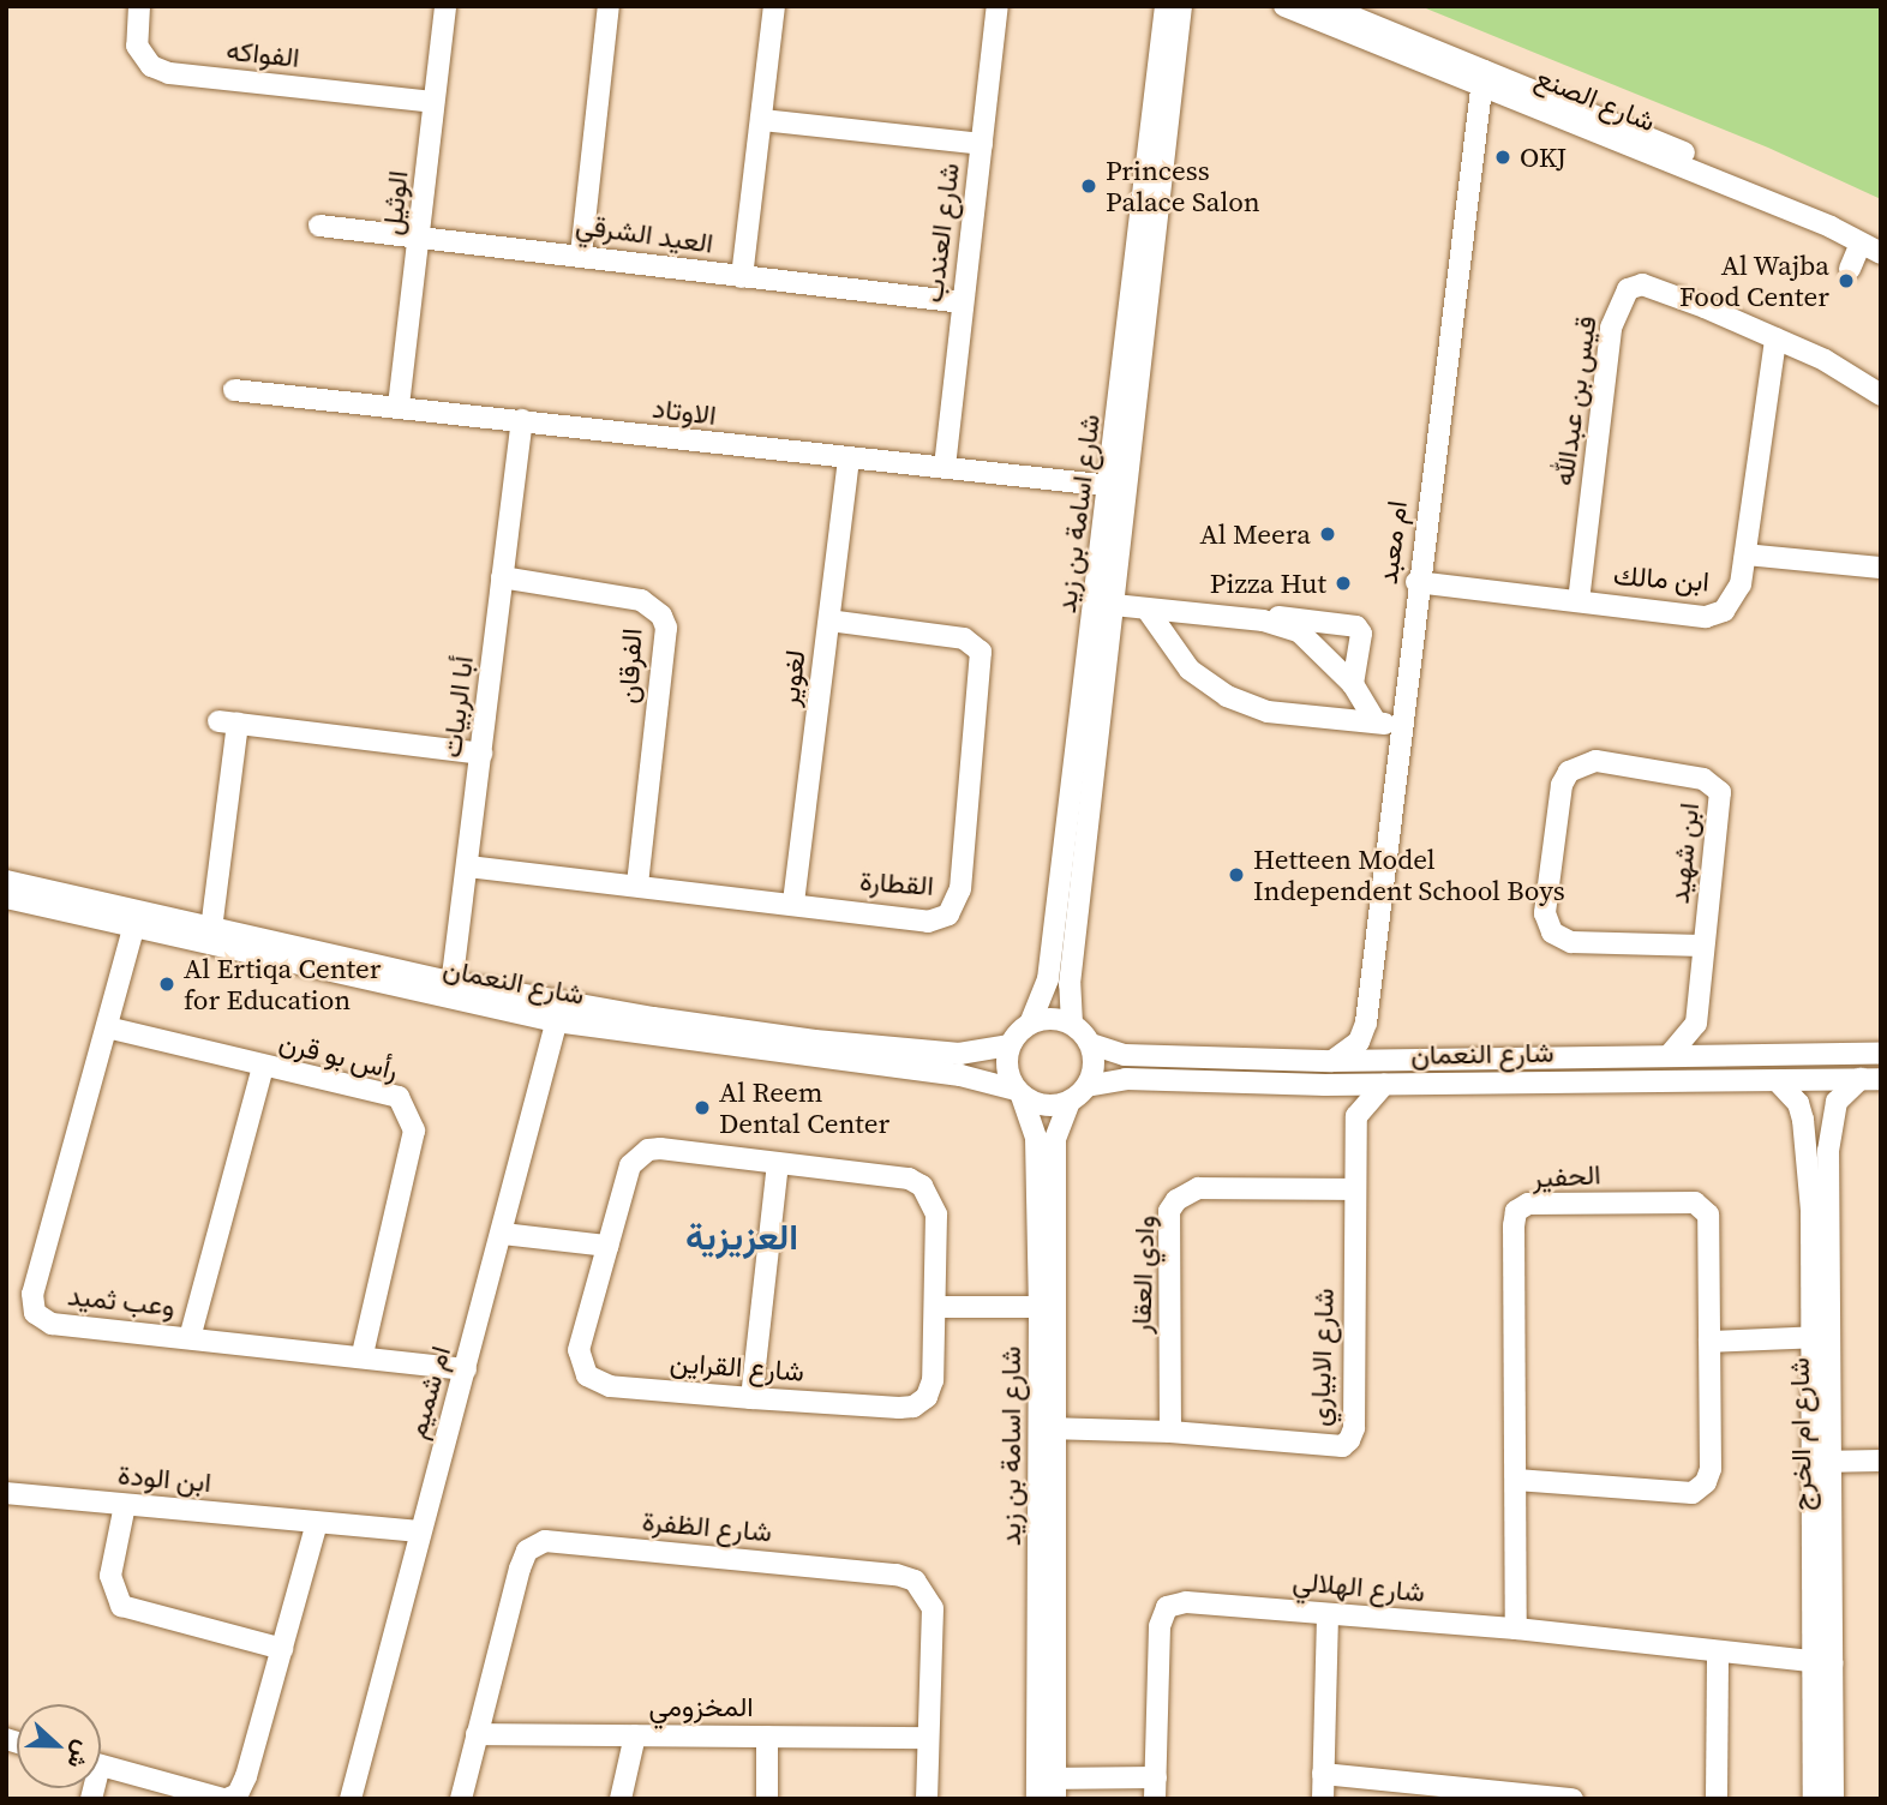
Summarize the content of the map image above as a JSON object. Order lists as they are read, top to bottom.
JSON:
{
  "streets": {
    "street": [
      "الفواكه",
      "شارع الصنع",
      "الوثيل",
      "شارع العندب",
      "العيد الشرقي",
      "قيس بن عبدالله",
      "الاوتاد",
      "شارع اسامة بن زيد",
      "ام معبد",
      "ابن مالك",
      "الفرقان",
      "لغوير",
      "أبا الربيات",
      "ابن شهيد",
      "القطارة",
      "شارع النعمان",
      "رأس بو قرن",
      "الحفير",
      "وادي العقار",
      "وعب ثميد",
      "شارع الابياري",
      "شارع القراين",
      "ام شميم",
      "شارع ام الخرج",
      "ابن الودة",
      "شارع الظفرة",
      "شارع الهلالي",
      "المخزومي"
    ]
  },
  "crossings": [
    ["الفواكه", "الوثيل"],
    ["شارع الصنع", "ام معبد"],
    ["الوثيل", "العيد الشرقي"],
    ["الوثيل", "الاوتاد"],
    ["شارع العندب", "العيد الشرقي"],
    ["شارع العندب", "الاوتاد"],
    ["قيس بن عبدالله", "ابن مالك"],
    ["الاوتاد", "شارع اسامة بن زيد"],
    ["الاوتاد", "لغوير"],
    ["الاوتاد", "أبا الربيات"],
    ["شارع اسامة بن زيد", "شارع النعمان"],
    ["شارع اسامة بن زيد", "شارع الابياري"],
    ["شارع اسامة بن زيد", "شارع الهلالي"],
    ["ام معبد", "ابن مالك"],
    ["ام معبد", "شارع النعمان"],
    ["الفرقان", "أبا الربيات"],
    ["الفرقان", "القطارة"],
    ["لغوير", "القطارة"],
    ["أبا الربيات", "القطارة"],
    ["أبا الربيات", "شارع النعمان"],
    ["شارع النعمان", "وعب ثميد"],
    ["شارع النعمان", "ام شميم"],
    ["شارع النعمان", "شارع ام الخرج"],
    ["رأس بو قرن", "وعب ثميد"],
    ["الحفير", "شارع الهلالي"],
    ["وادي العقار", "شارع الابياري"],
    ["وعب ثميد", "ام شميم"],
    ["ام شميم", "ابن الودة"],
    ["شارع ام الخرج", "شارع الهلالي"],
    ["شارع الظفرة", "المخزومي"]
  ],
  "districts": ["العزيزية"],
  "places": [
    "OKJ",
    "Princess Palace Salon",
    "Al Wajba Food Center",
    "Al Meera",
    "Pizza Hut",
    "Hetteen Model Independent School Boys",
    "Al Ertiqa Center for Education",
    "Al Reem Dental Center"
  ],
  "north": "right"
}
